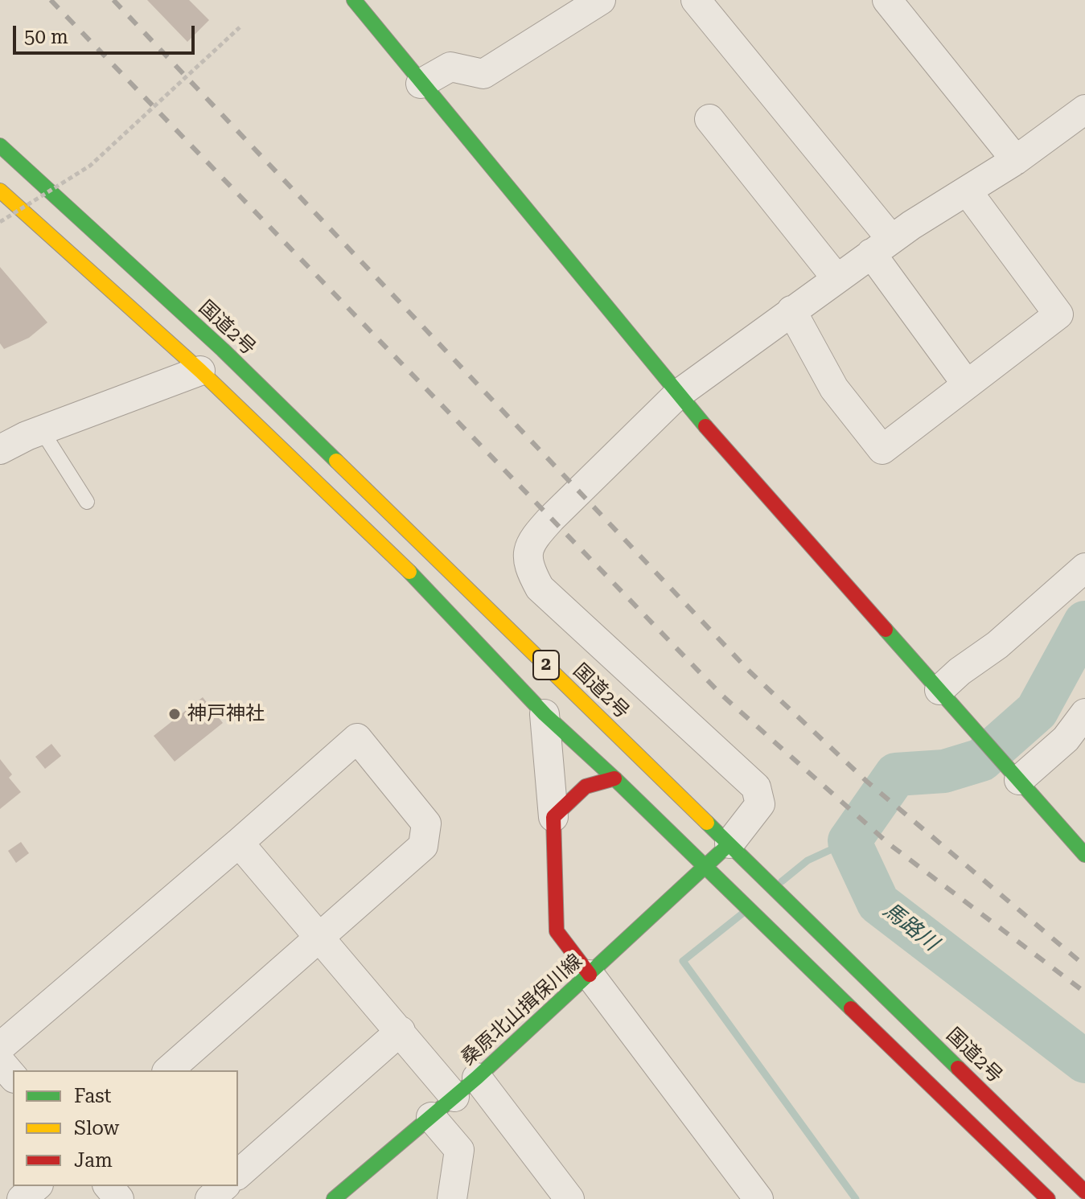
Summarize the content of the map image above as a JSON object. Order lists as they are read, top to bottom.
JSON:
{
  "streets": {
    "main road": ["国道2号", "2", "桑原北山揖保川線"]
  },
  "crossings": [
    ["国道2号", "桑原北山揖保川線"],
    ["2", "桑原北山揖保川線"]
  ],
  "water": ["馬路川"],
  "places": ["神戸神社"],
  "legend": ["Fast", "Slow", "Jam"],
  "scale_bar": "50 m"
}
